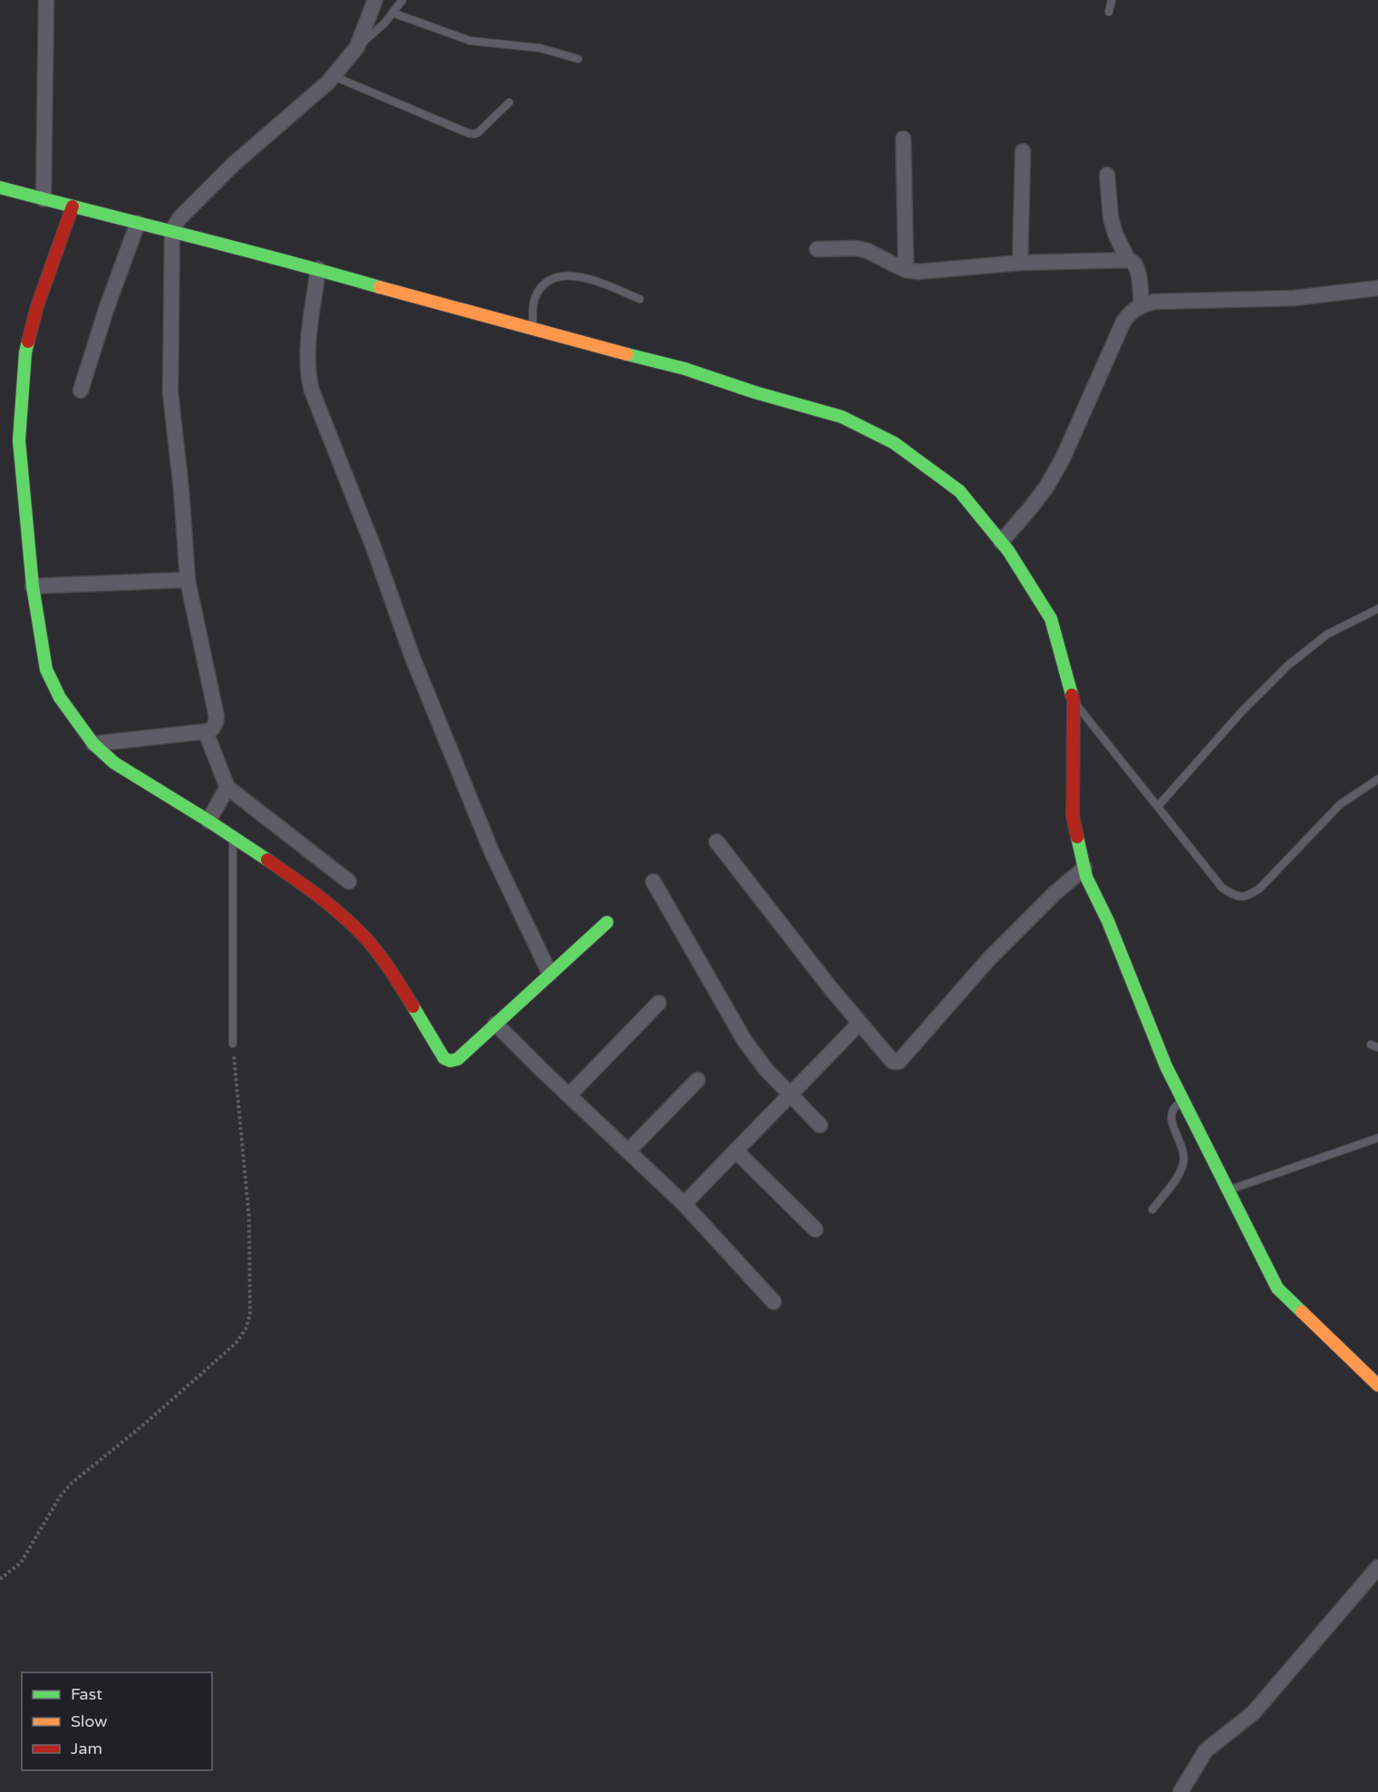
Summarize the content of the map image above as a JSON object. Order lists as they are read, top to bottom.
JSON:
{
  "legend": ["Fast", "Slow", "Jam"]
}
